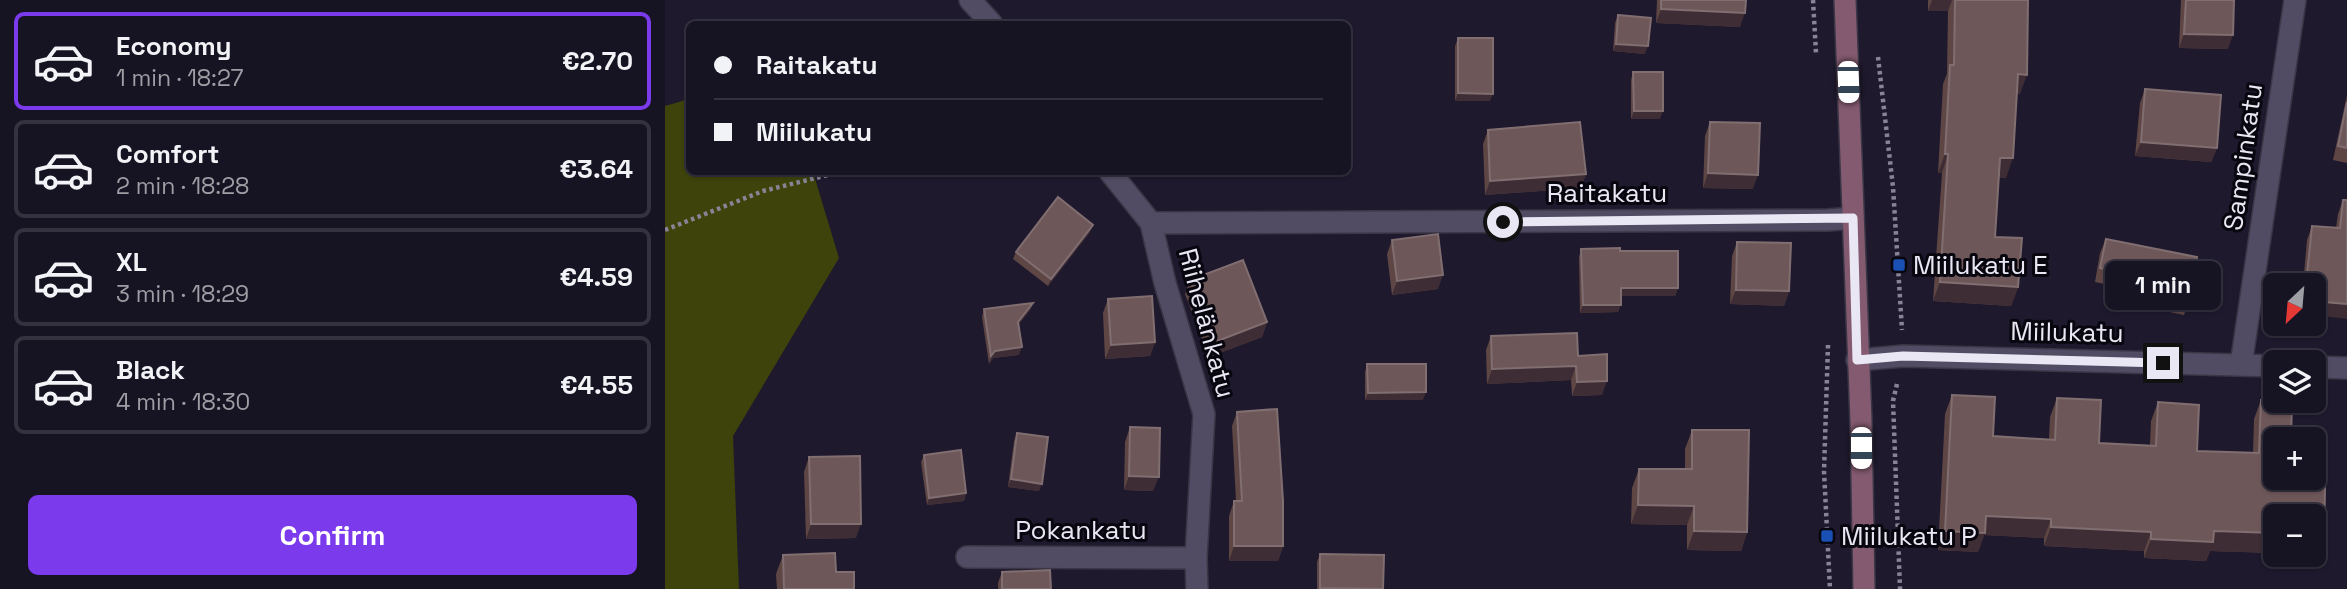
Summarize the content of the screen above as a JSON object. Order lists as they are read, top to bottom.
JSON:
{
  "streets": {
    "street": [
      "Sampinkatu",
      "Raitakatu",
      "Riihelänkatu",
      "Miilukatu",
      "Pokankatu"
    ]
  },
  "crossings": [
    ["Sampinkatu", "Miilukatu"],
    ["Raitakatu", "Riihelänkatu"],
    ["Riihelänkatu", "Pokankatu"]
  ],
  "places": {
    "transit": ["Miilukatu E", "Miilukatu P"]
  },
  "north": "bottom left",
  "page": {
    "list": [
      {
        "name": "Economy",
        "note": "1 min · 18:27",
        "value": "€2.70"
      },
      {
        "name": "Comfort",
        "note": "2 min · 18:28",
        "value": "€3.64"
      },
      {
        "name": "XL",
        "note": "3 min · 18:29",
        "value": "€4.59"
      },
      {
        "name": "Black",
        "note": "4 min · 18:30",
        "value": "€4.55"
      }
    ],
    "banner": ["Raitakatu", "Miilukatu"],
    "bubble": "1 min",
    "map_buttons": ["+", "−"],
    "buttons": "Confirm"
  }
}
